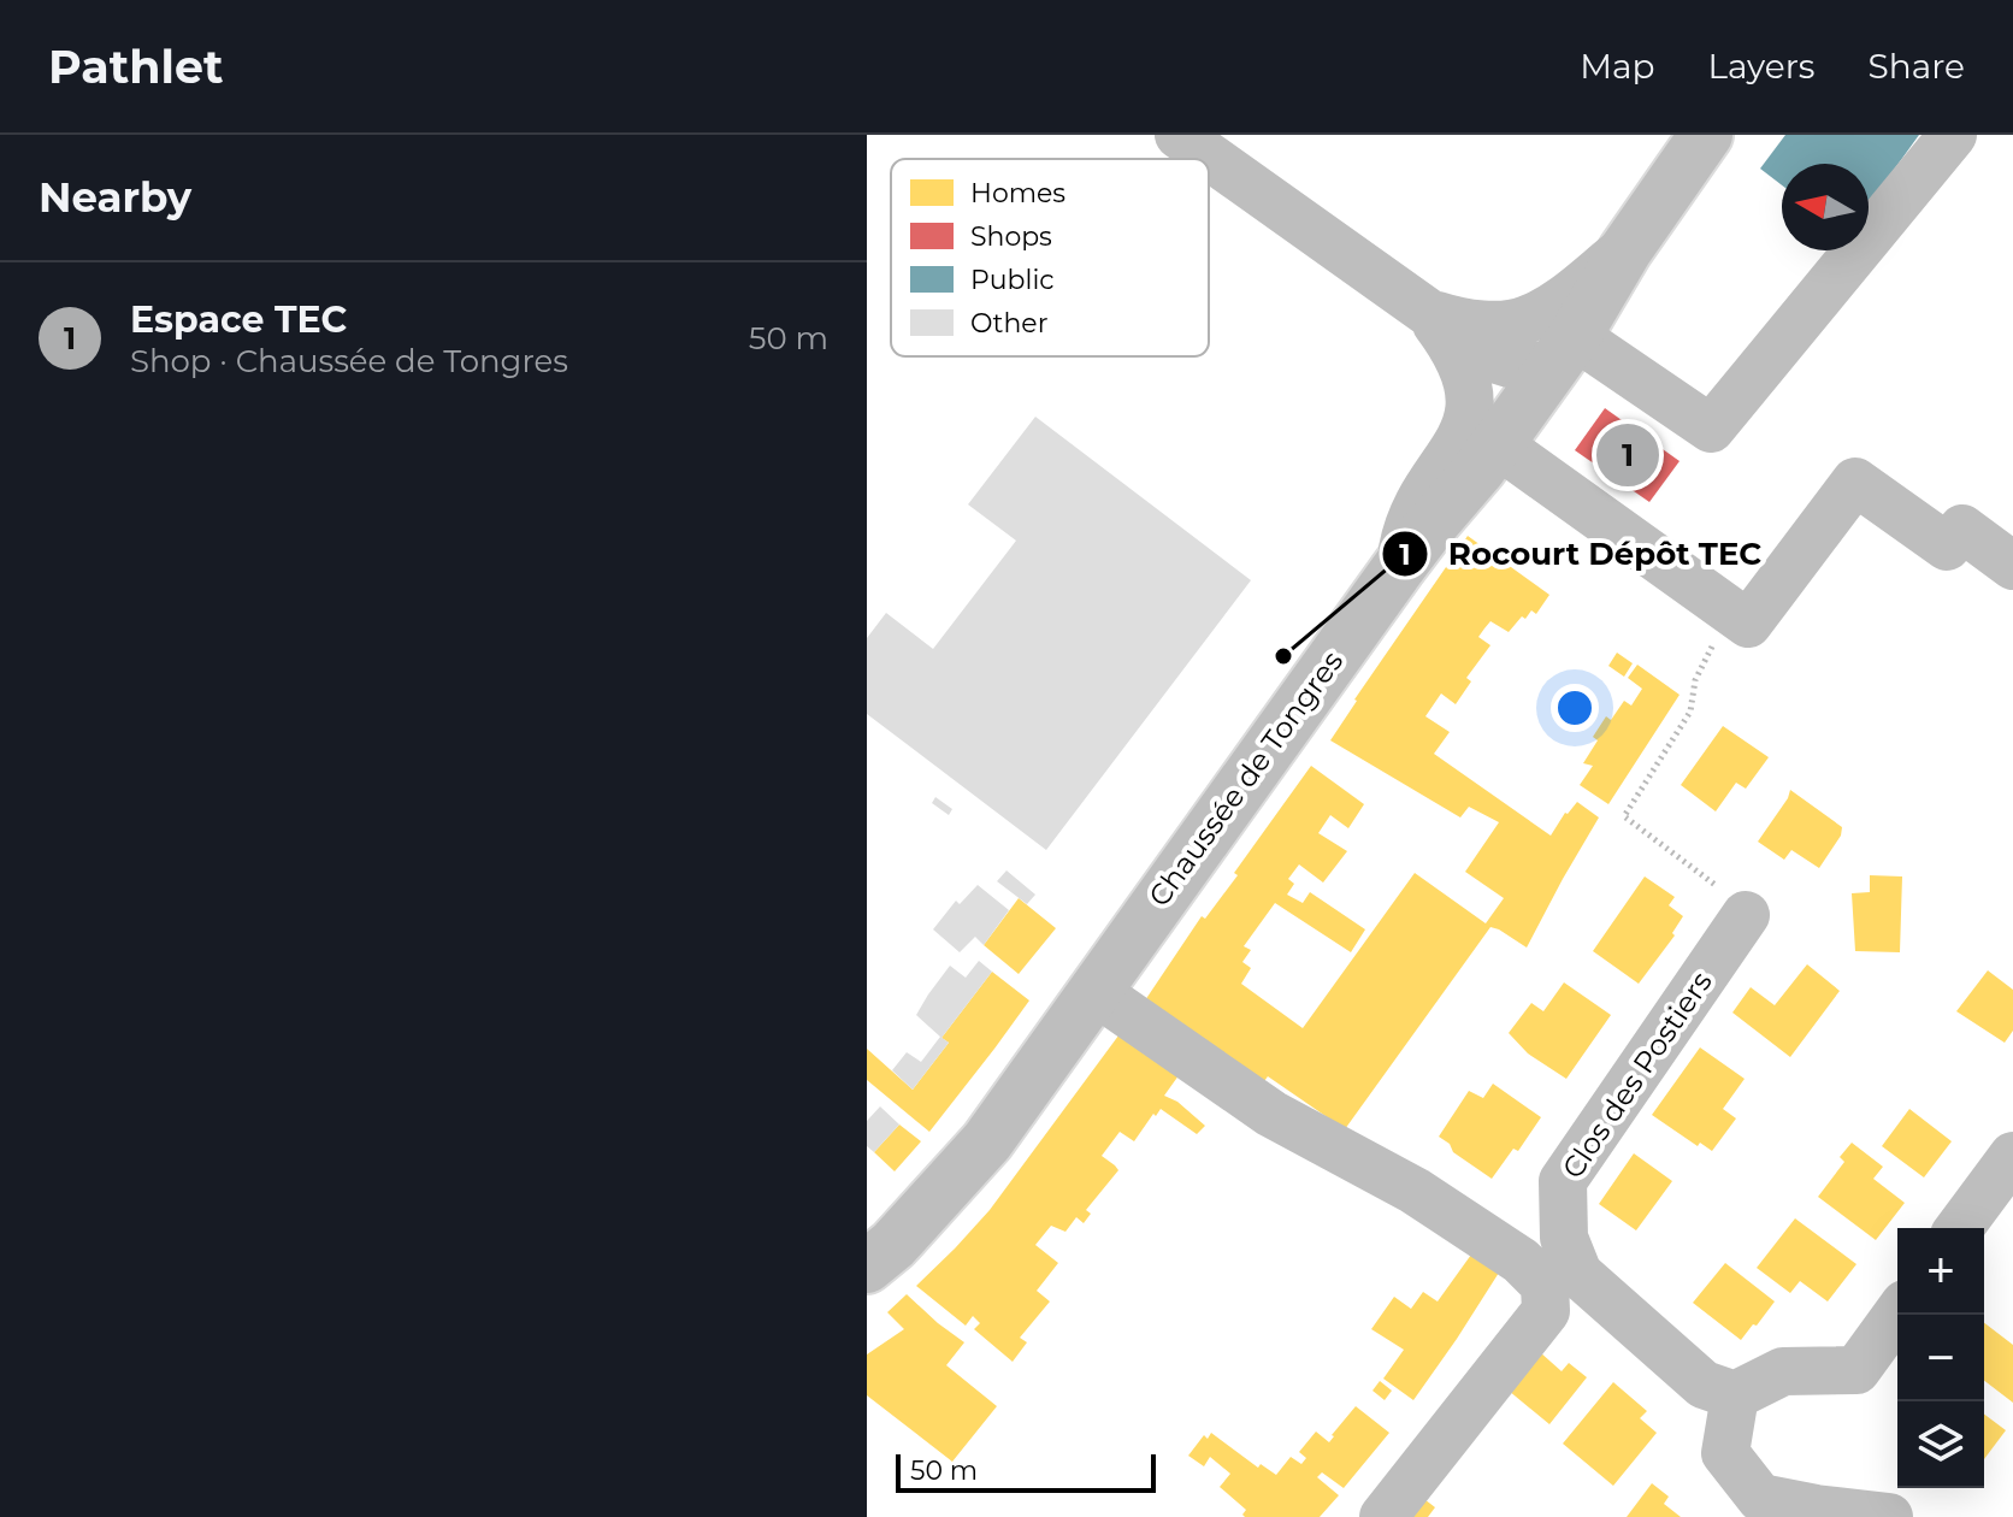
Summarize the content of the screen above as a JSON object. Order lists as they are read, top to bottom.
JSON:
{
  "streets": {
    "main road": ["Chaussée de Tongres"],
    "street": ["Clos des Postiers"]
  },
  "places": ["Rocourt Dépôt TEC"],
  "legend": [
    "Homes",
    "Shops",
    "Public",
    "Other"
  ],
  "scale_bar": "50 m",
  "north": "left",
  "page": {
    "header": "Pathlet",
    "nav": ["Map", "Layers", "Share"],
    "heading": "Nearby",
    "list": [
      {
        "mark": "1",
        "name": "Espace TEC",
        "note": "Shop · Chaussée de Tongres",
        "value": "50 m"
      }
    ],
    "pins": "1",
    "map_buttons": ["+", "−"],
    "scale": "50 m"
  }
}
